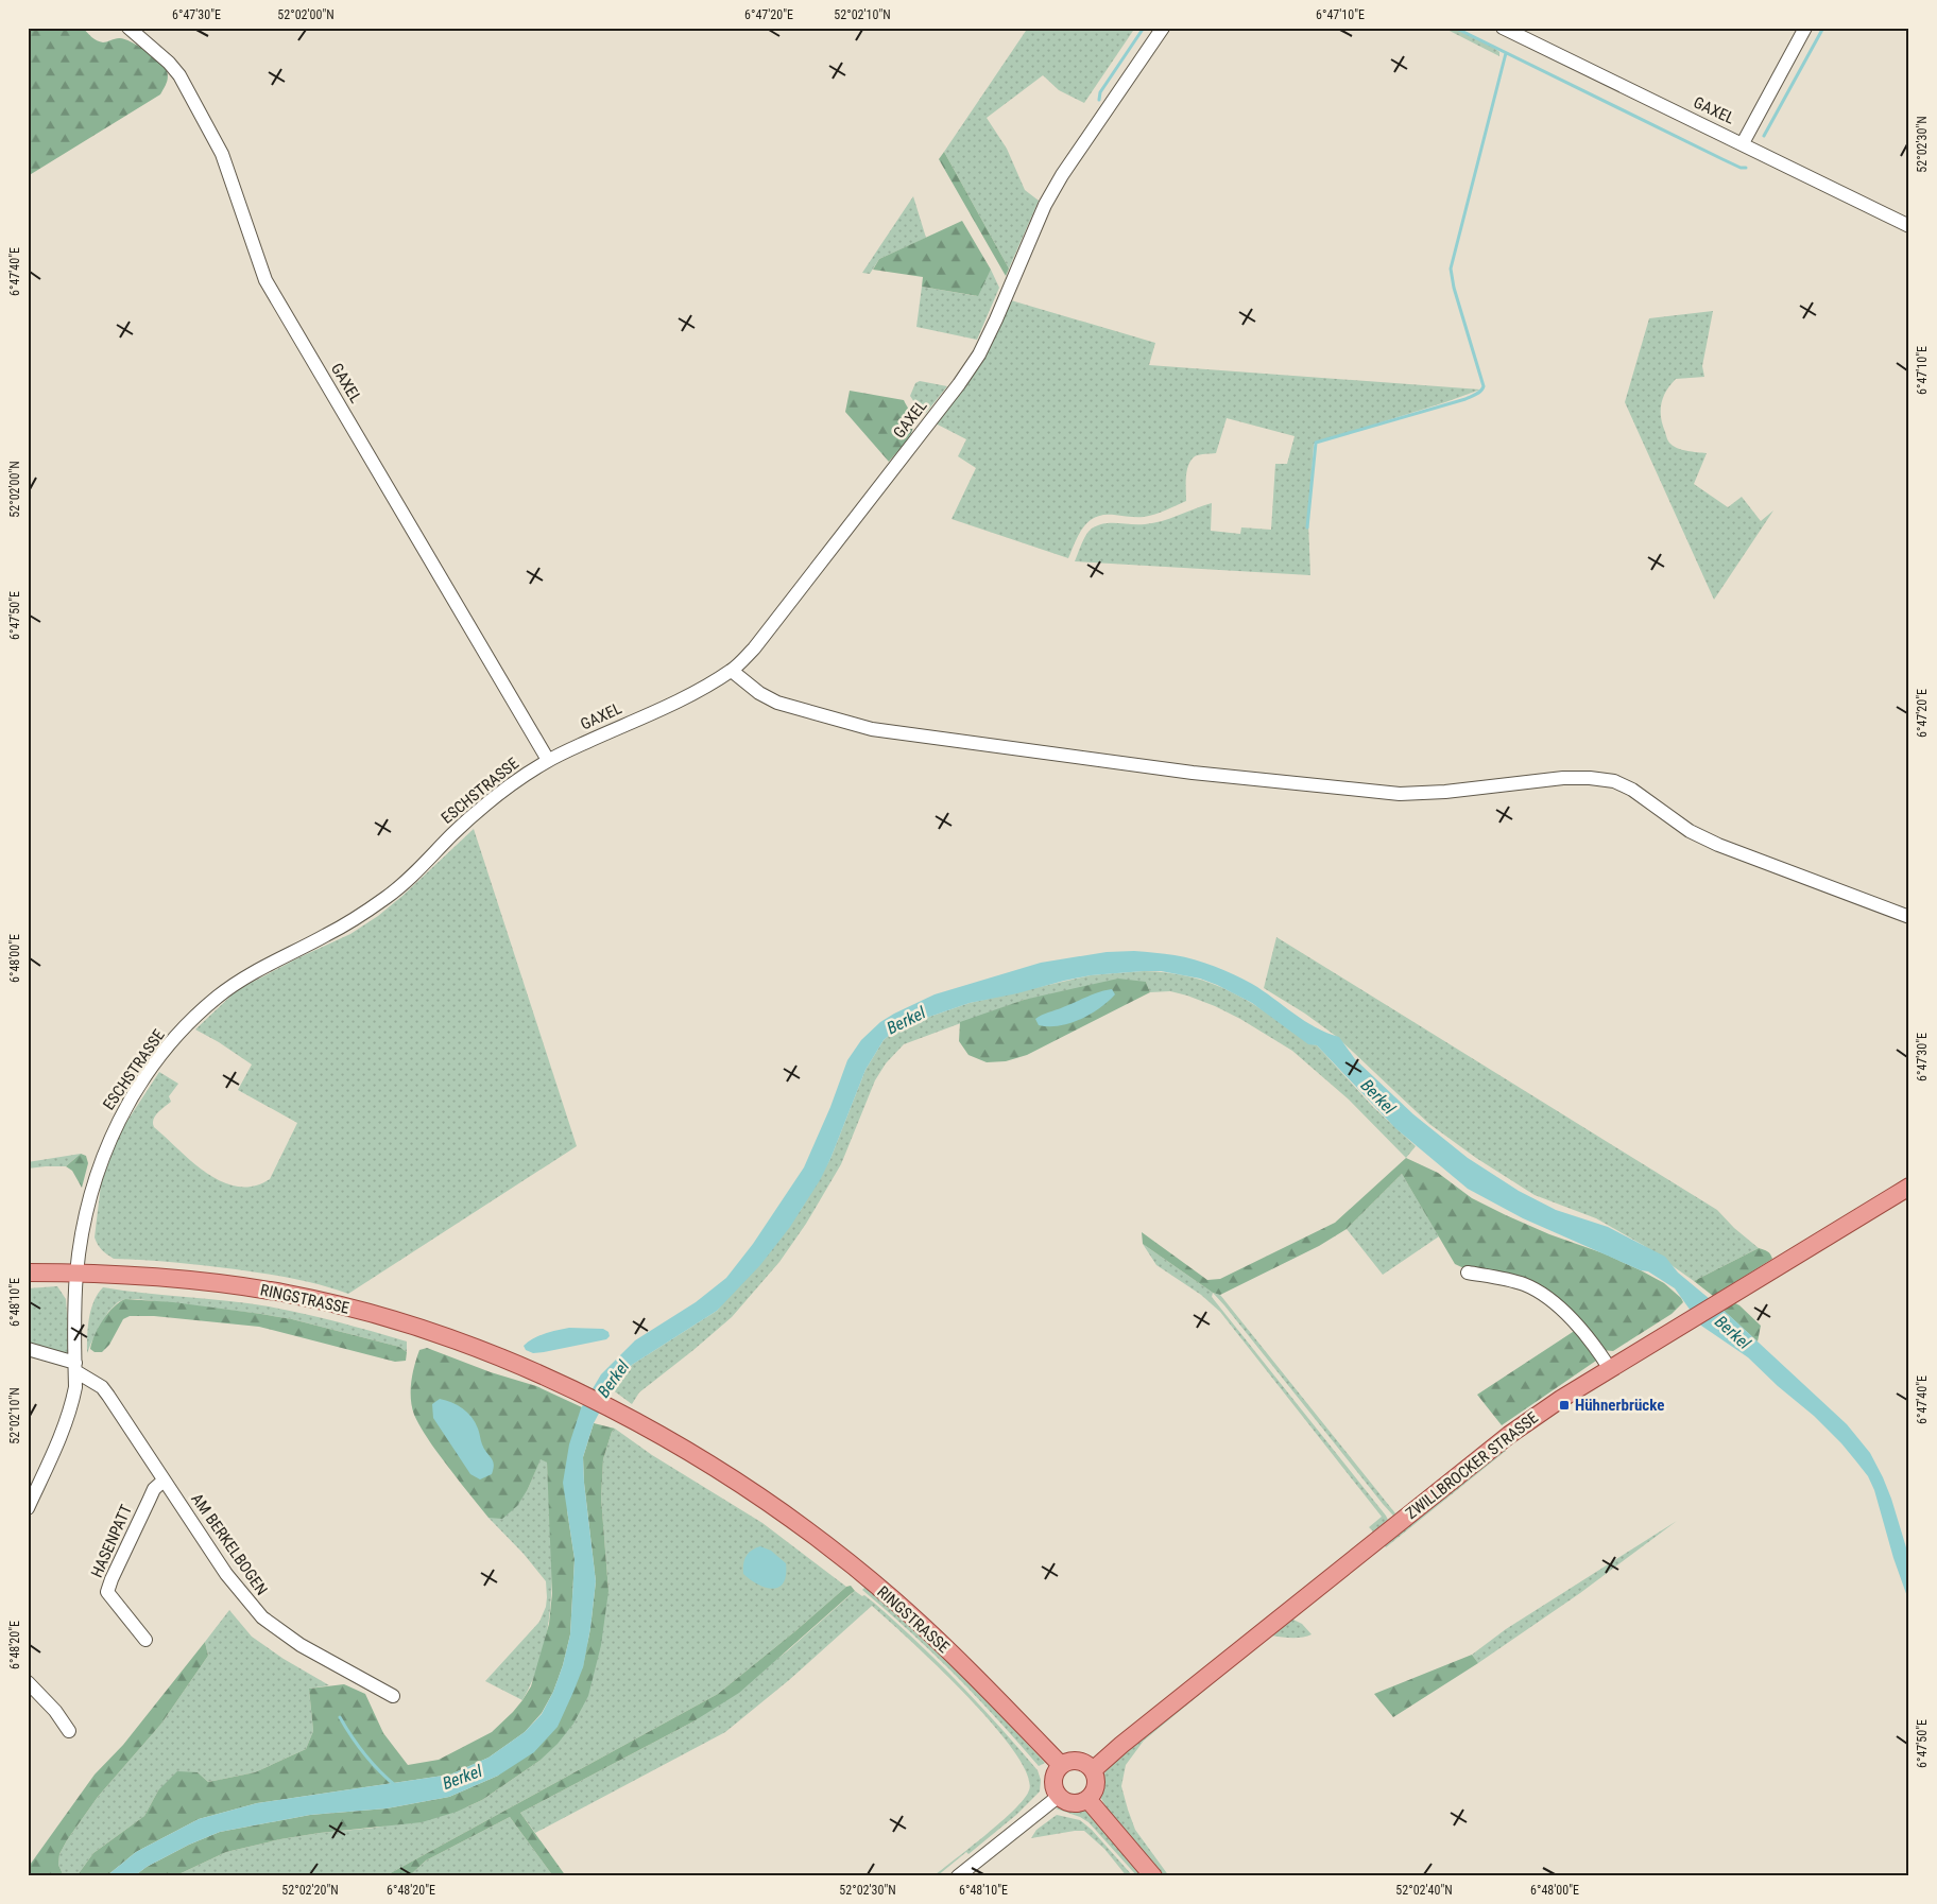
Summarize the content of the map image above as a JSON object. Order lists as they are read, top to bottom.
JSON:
{
  "streets": {
    "main road": ["RINGSTRASSE", "ZWILLBROCKER STRASSE"],
    "street": [
      "GAXEL",
      "ESCHSTRASSE",
      "HASENPATT",
      "AM BERKELBOGEN"
    ]
  },
  "crossings": [
    ["GAXEL", "ESCHSTRASSE"],
    ["ESCHSTRASSE", "RINGSTRASSE"],
    ["ESCHSTRASSE", "AM BERKELBOGEN"],
    ["RINGSTRASSE", "ZWILLBROCKER STRASSE"],
    ["HASENPATT", "AM BERKELBOGEN"]
  ],
  "water": ["Berkel"],
  "places": {
    "transit": ["Hühnerbrücke"]
  },
  "coordinates": [
    "6°47'30\"E",
    "52°02'00\"N",
    "6°47'20\"E",
    "52°02'10\"N",
    "6°47'10\"E",
    "52°02'30\"N",
    "6°47'40\"E",
    "6°47'50\"E",
    "6°48'00\"E",
    "6°48'10\"E",
    "6°48'20\"E",
    "52°02'20\"N",
    "52°02'40\"N"
  ]
}
